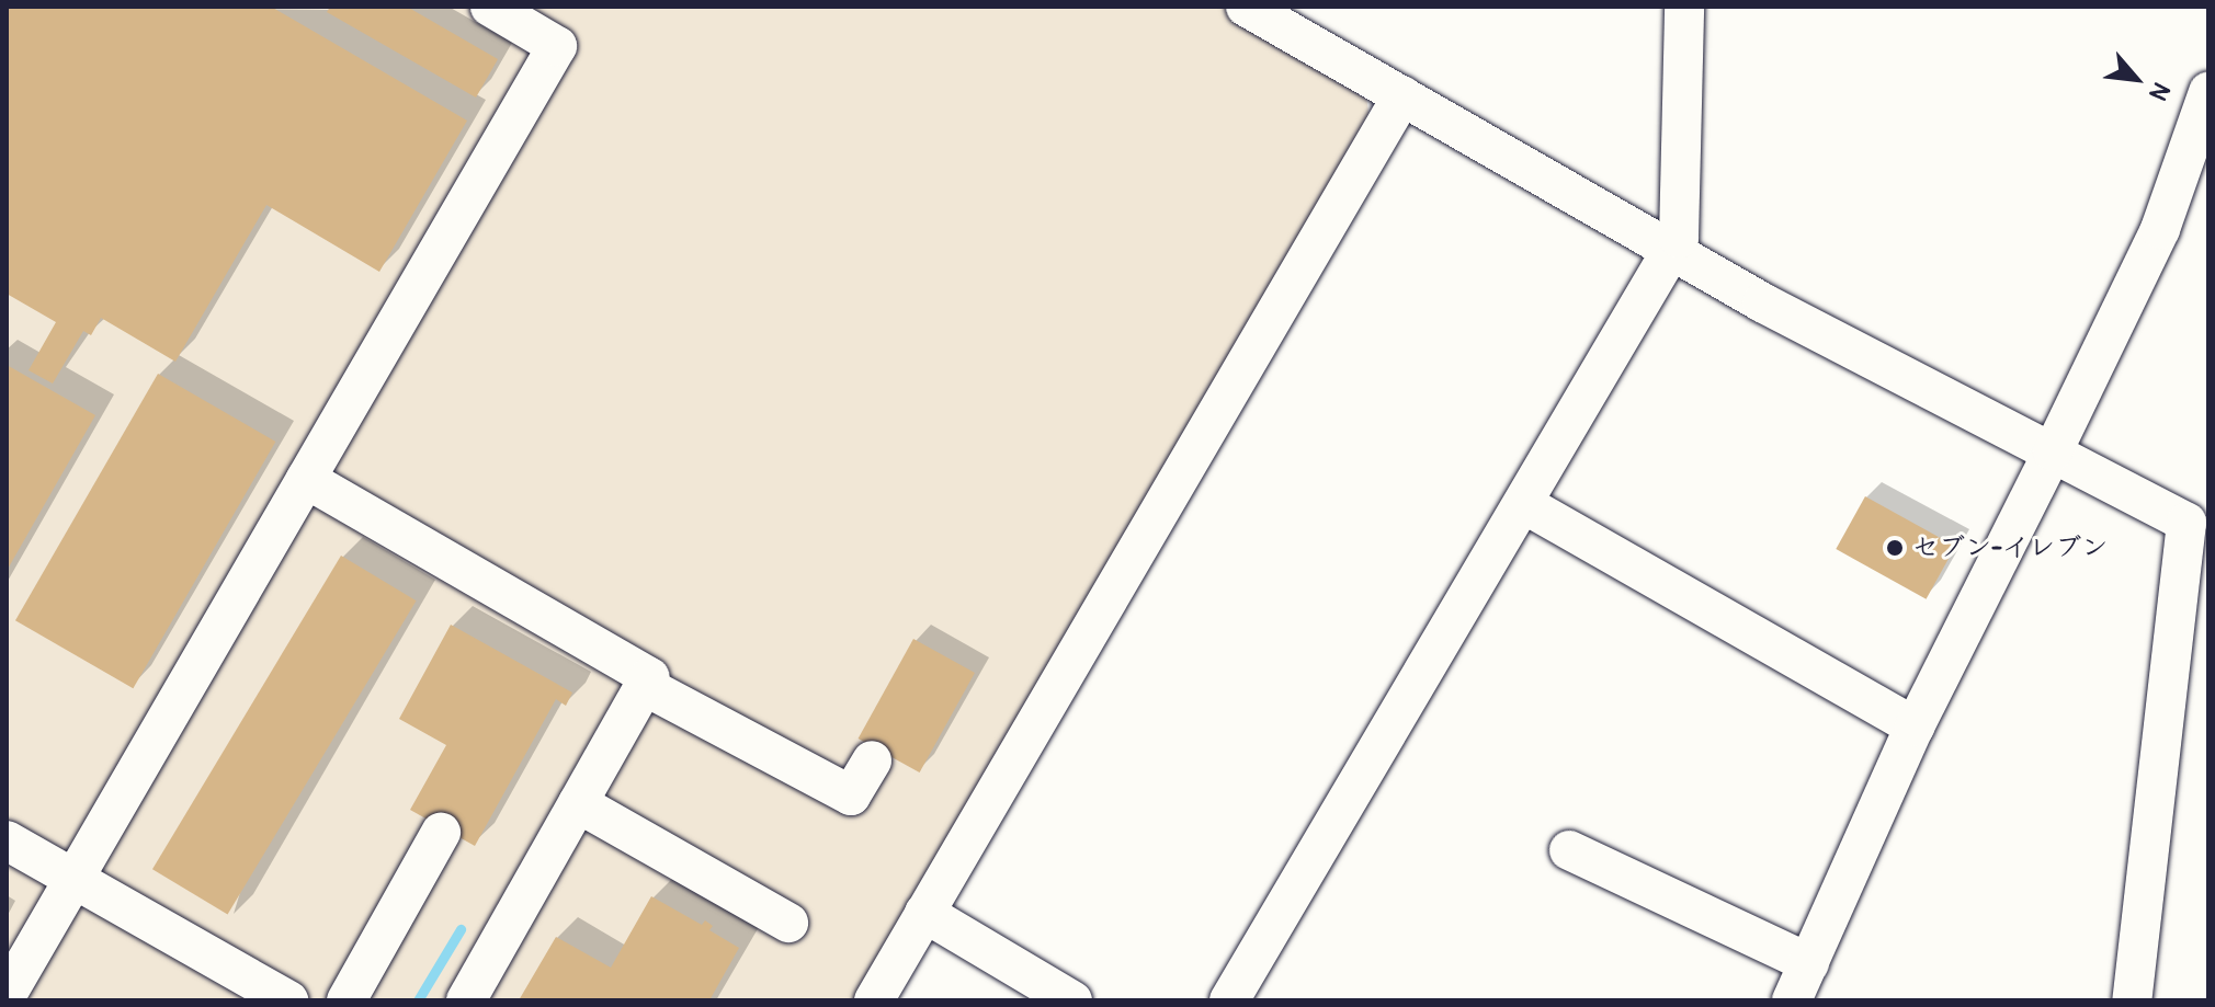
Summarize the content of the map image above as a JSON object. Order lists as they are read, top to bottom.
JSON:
{
  "places": ["セブン-イレブン"],
  "north": "bottom right"
}
